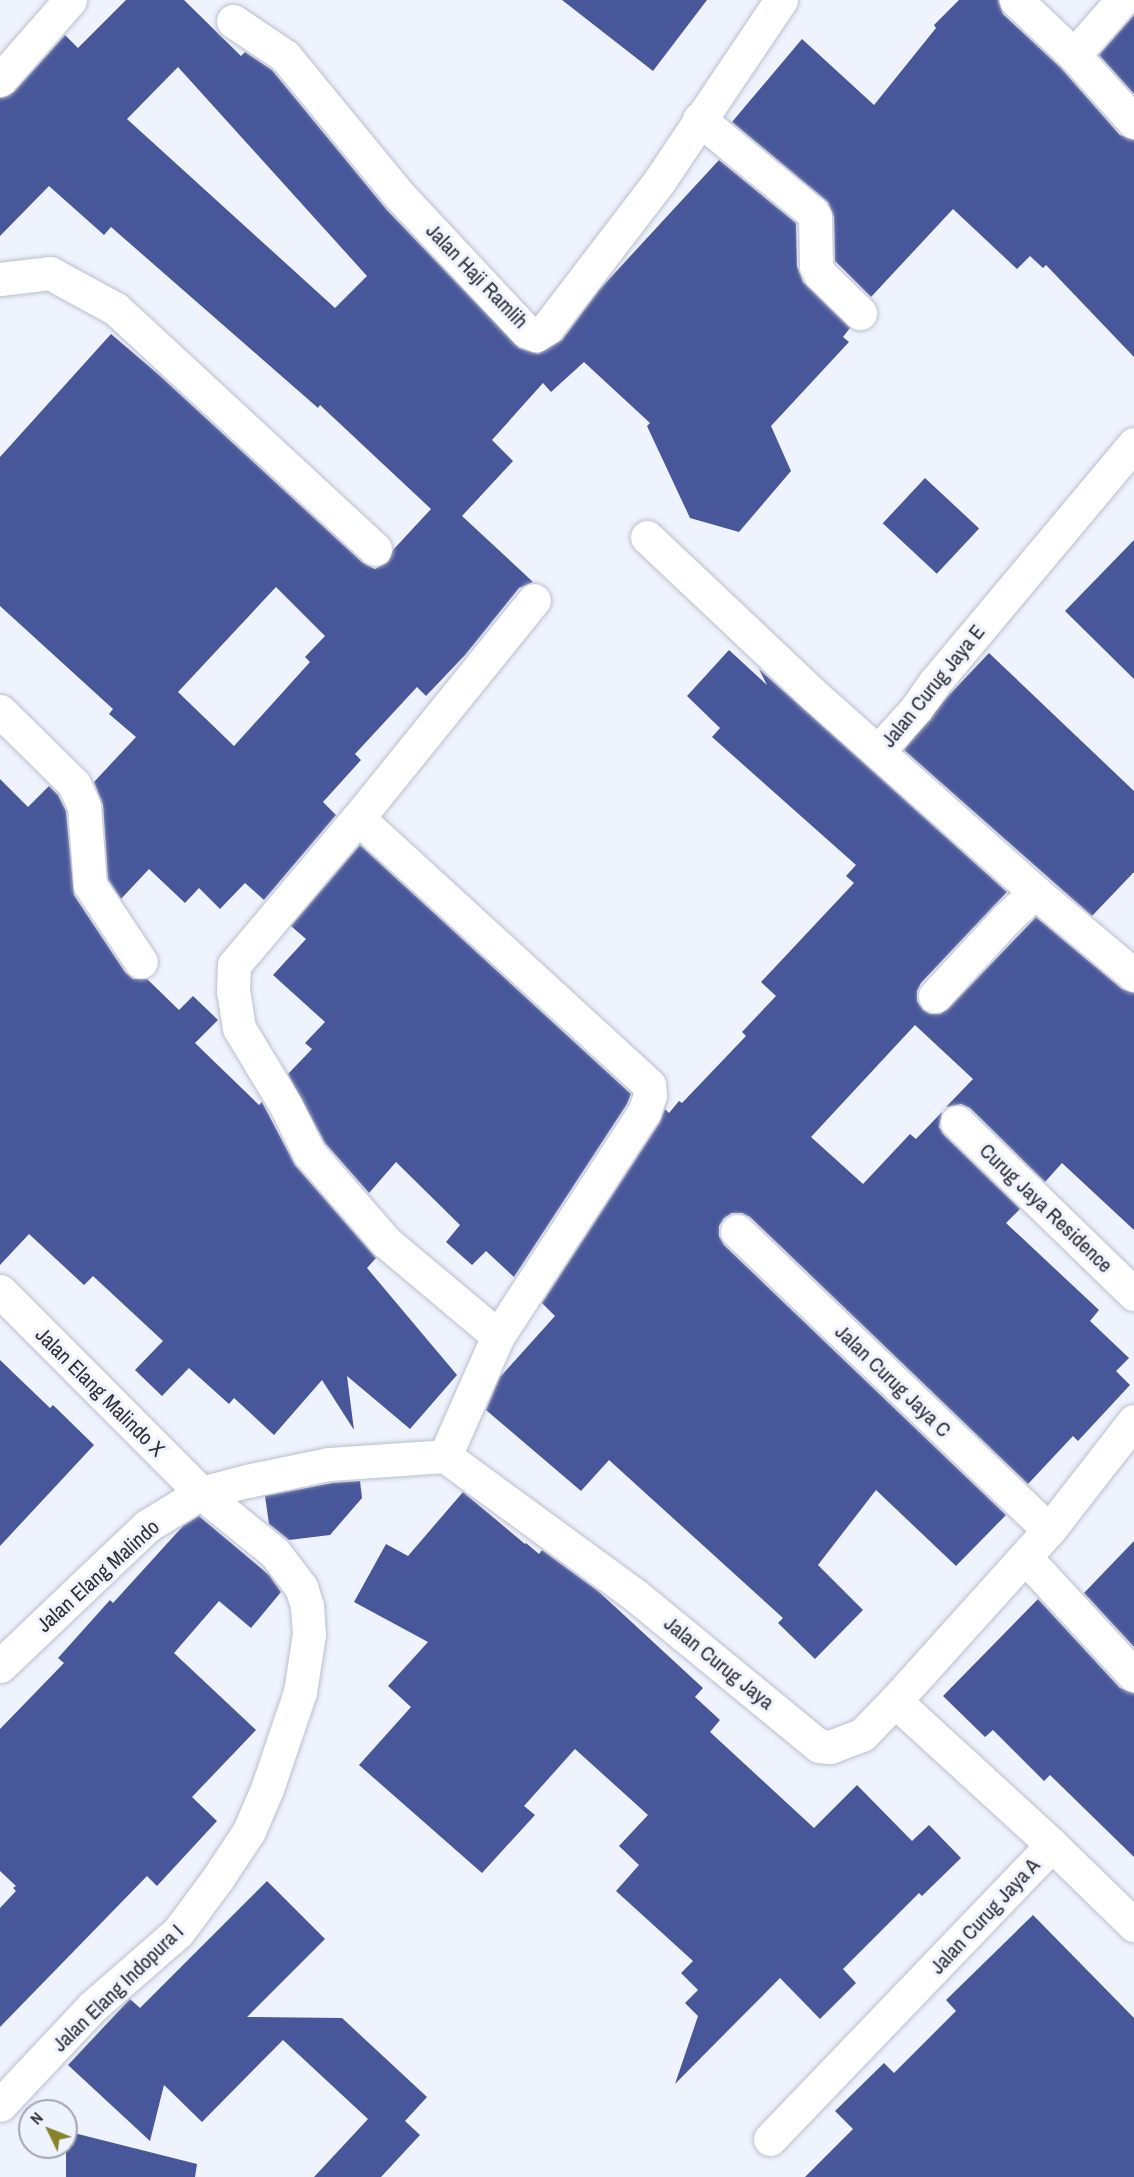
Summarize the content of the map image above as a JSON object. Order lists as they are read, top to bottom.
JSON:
{
  "streets": {
    "street": [
      "Jalan Haji Ramlih",
      "Jalan Curug Jaya E",
      "Curug Jaya Residence",
      "Jalan Curug Jaya C",
      "Jalan Elang Malindo X",
      "Jalan Elang Malindo",
      "Jalan Curug Jaya",
      "Jalan Curug Jaya A",
      "Jalan Elang Indopura I"
    ]
  },
  "crossings": [
    ["Jalan Curug Jaya C", "Jalan Curug Jaya"],
    ["Jalan Elang Malindo X", "Jalan Elang Malindo"],
    ["Jalan Elang Malindo X", "Jalan Elang Indopura I"],
    ["Jalan Elang Malindo", "Jalan Elang Indopura I"],
    ["Jalan Curug Jaya", "Jalan Curug Jaya A"]
  ],
  "north": "top left"
}
